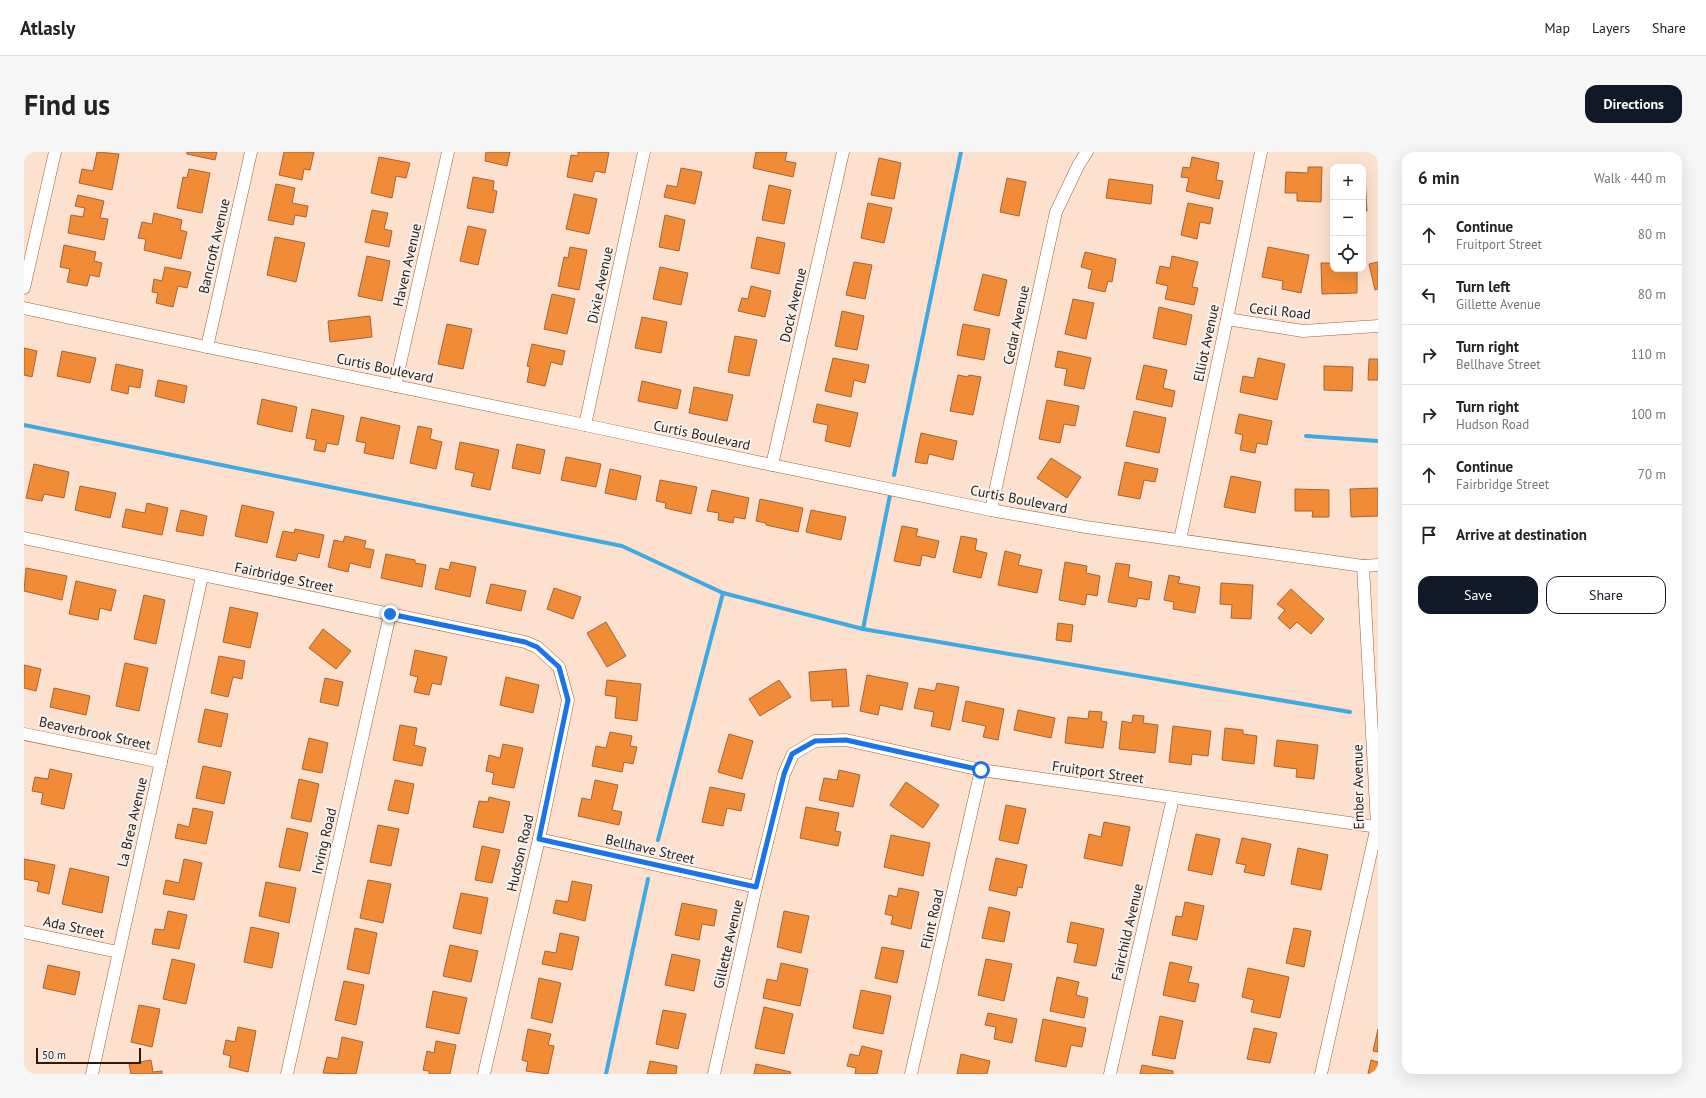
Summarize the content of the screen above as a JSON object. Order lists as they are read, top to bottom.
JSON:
{
  "streets": {
    "street": [
      "Bancroft Avenue",
      "Haven Avenue",
      "Dixie Avenue",
      "Dock Avenue",
      "Cecil Road",
      "Cedar Avenue",
      "Elliot Avenue",
      "Curtis Boulevard",
      "Fairbridge Street",
      "Beaverbrook Street",
      "Fruitport Street",
      "Ember Avenue",
      "La Brea Avenue",
      "Irving Road",
      "Bellhave Street",
      "Hudson Road",
      "Flint Road",
      "Ada Street",
      "Fairchild Avenue",
      "Gillette Avenue"
    ]
  },
  "crossings": [
    ["Bancroft Avenue", "Curtis Boulevard"],
    ["Haven Avenue", "Curtis Boulevard"],
    ["Dixie Avenue", "Curtis Boulevard"],
    ["Dock Avenue", "Curtis Boulevard"],
    ["Cecil Road", "Elliot Avenue"],
    ["Cedar Avenue", "Curtis Boulevard"],
    ["Elliot Avenue", "Curtis Boulevard"],
    ["Curtis Boulevard", "Ember Avenue"],
    ["Fairbridge Street", "La Brea Avenue"],
    ["Fairbridge Street", "Irving Road"],
    ["Fairbridge Street", "Hudson Road"],
    ["Beaverbrook Street", "La Brea Avenue"],
    ["Fruitport Street", "Ember Avenue"],
    ["Fruitport Street", "Flint Road"],
    ["Fruitport Street", "Fairchild Avenue"],
    ["Fruitport Street", "Gillette Avenue"],
    ["La Brea Avenue", "Ada Street"],
    ["Bellhave Street", "Hudson Road"],
    ["Bellhave Street", "Gillette Avenue"]
  ],
  "scale_bar": "50 m",
  "page": {
    "header": "Atlasly",
    "nav": ["Map", "Layers", "Share"],
    "buttons": [
      "Directions",
      ["Save", "Share"]
    ],
    "title": "Find us",
    "heading": ["6 min", "Walk · 440 m"],
    "map_buttons": ["+", "−"],
    "list": [
      ["Continue", "Fruitport Street", "80 m"],
      ["Turn left", "Gillette Avenue", "80 m"],
      ["Turn right", "Bellhave Street", "110 m"],
      ["Turn right", "Hudson Road", "100 m"],
      ["Continue", "Fairbridge Street", "70 m"],
      "Arrive at destination"
    ],
    "scale": "50 m"
  }
}
